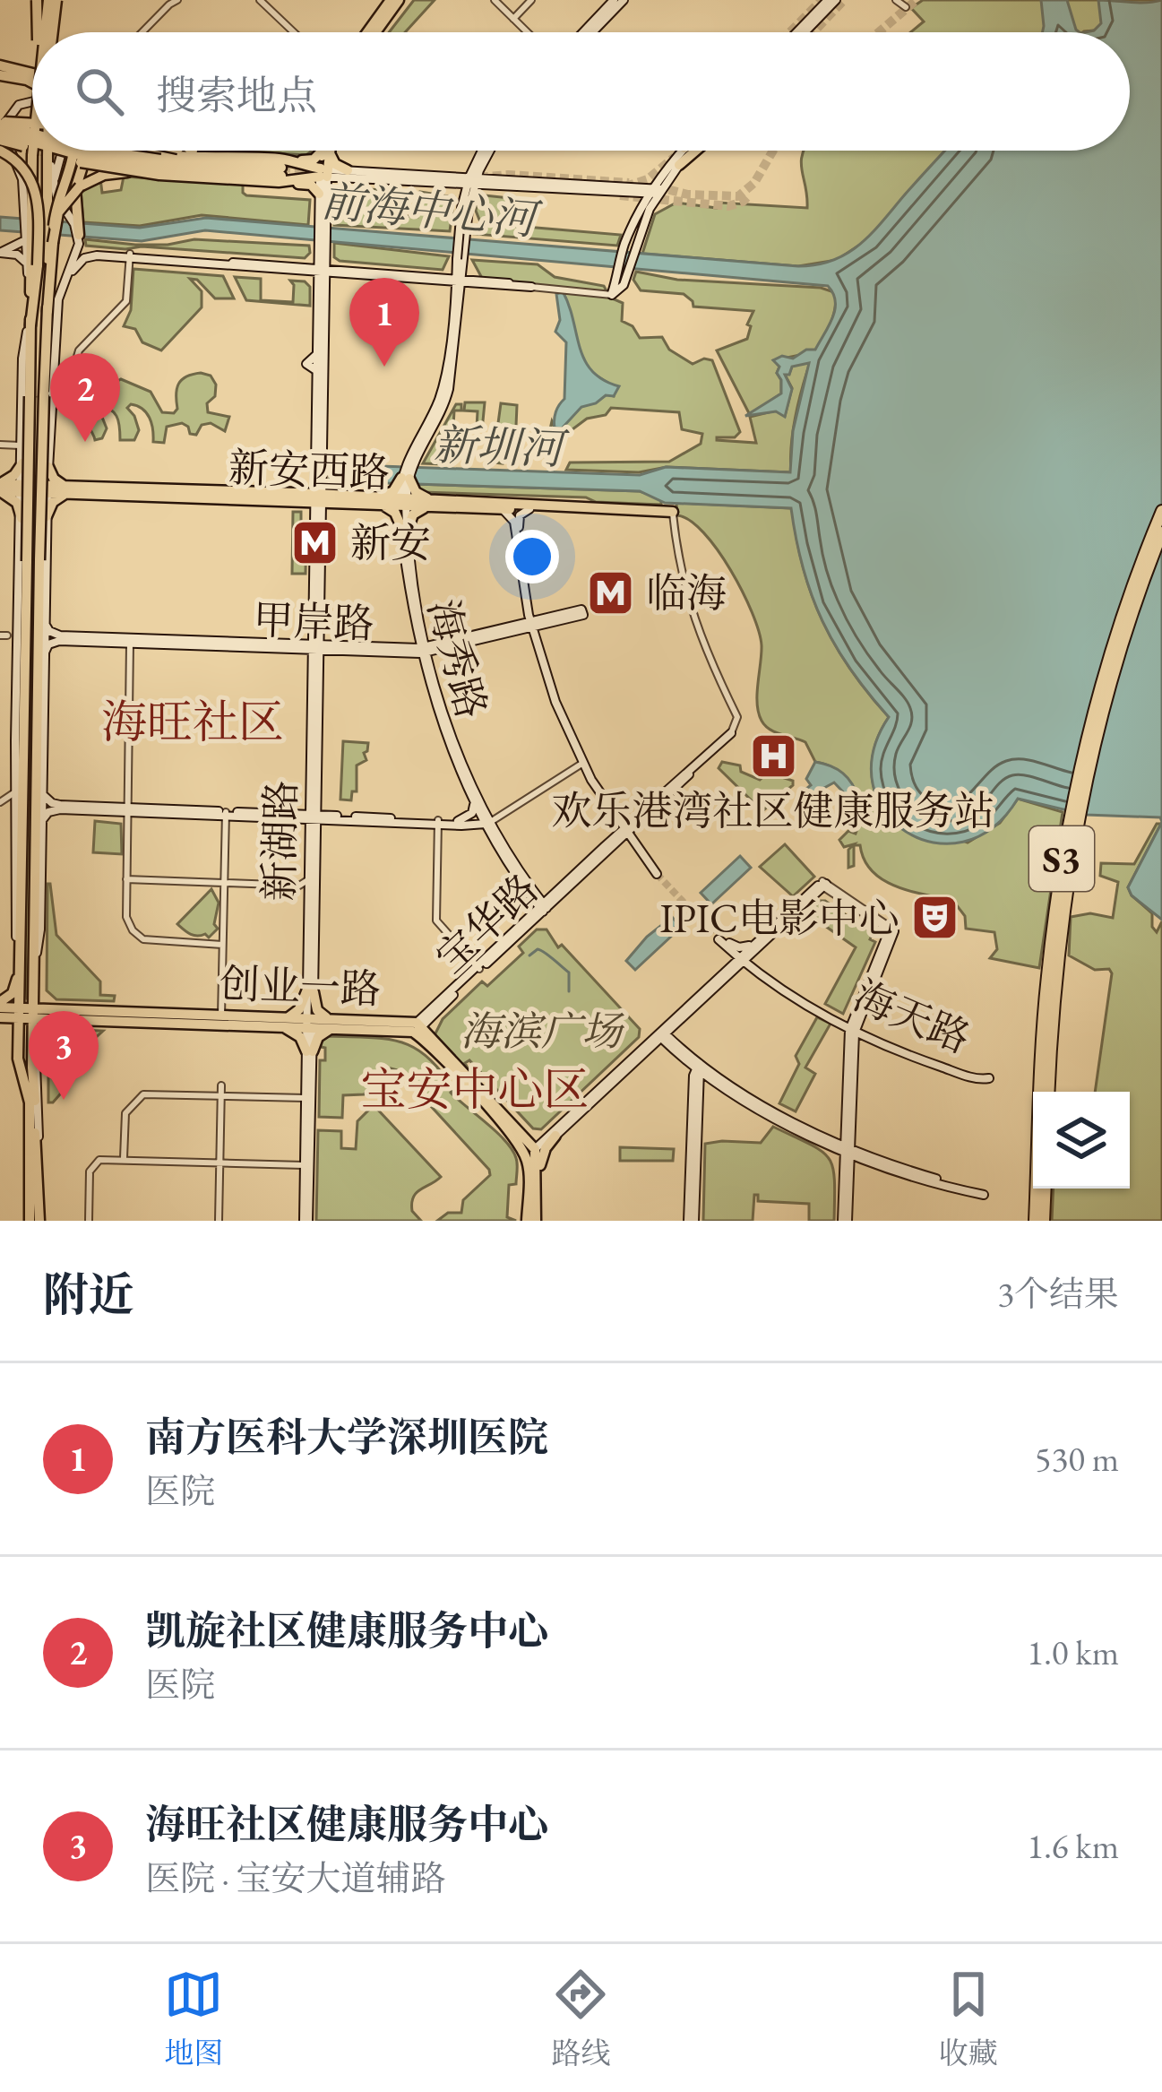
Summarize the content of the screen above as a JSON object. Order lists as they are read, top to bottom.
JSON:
{
  "streets": {
    "highway": ["S3"],
    "main road": [
      "新安西路",
      "甲岸路",
      "海秀路",
      "新湖路",
      "宝华路",
      "创业一路",
      "海天路"
    ]
  },
  "crossings": [
    ["新安西路", "甲岸路"],
    ["新安西路", "海秀路"],
    ["新安西路", "新湖路"],
    ["甲岸路", "海秀路"],
    ["甲岸路", "新湖路"],
    ["海秀路", "新湖路"],
    ["海秀路", "宝华路"],
    ["新湖路", "创业一路"],
    ["宝华路", "创业一路"]
  ],
  "districts": ["海旺社区", "宝安中心区"],
  "water": ["前海中心河", "新圳河"],
  "parks": ["海滨广场"],
  "places": {
    "metro station": ["新安", "临海"],
    "hospital": ["欢乐港湾社区健康服务站"],
    "theatre": ["IPIC电影中心"]
  },
  "page": {
    "search": "搜索地点",
    "pins": ["1", "2", "3"],
    "heading": ["附近", "3个结果"],
    "list": [
      {
        "mark": "1",
        "name": "南方医科大学深圳医院",
        "note": "医院",
        "value": "530 m"
      },
      {
        "mark": "2",
        "name": "凯旋社区健康服务中心",
        "note": "医院",
        "value": "1.0 km"
      },
      {
        "mark": "3",
        "name": "海旺社区健康服务中心",
        "note": "医院 · 宝安大道辅路",
        "value": "1.6 km"
      }
    ],
    "nav": ["地图", "路线", "收藏"]
  }
}
